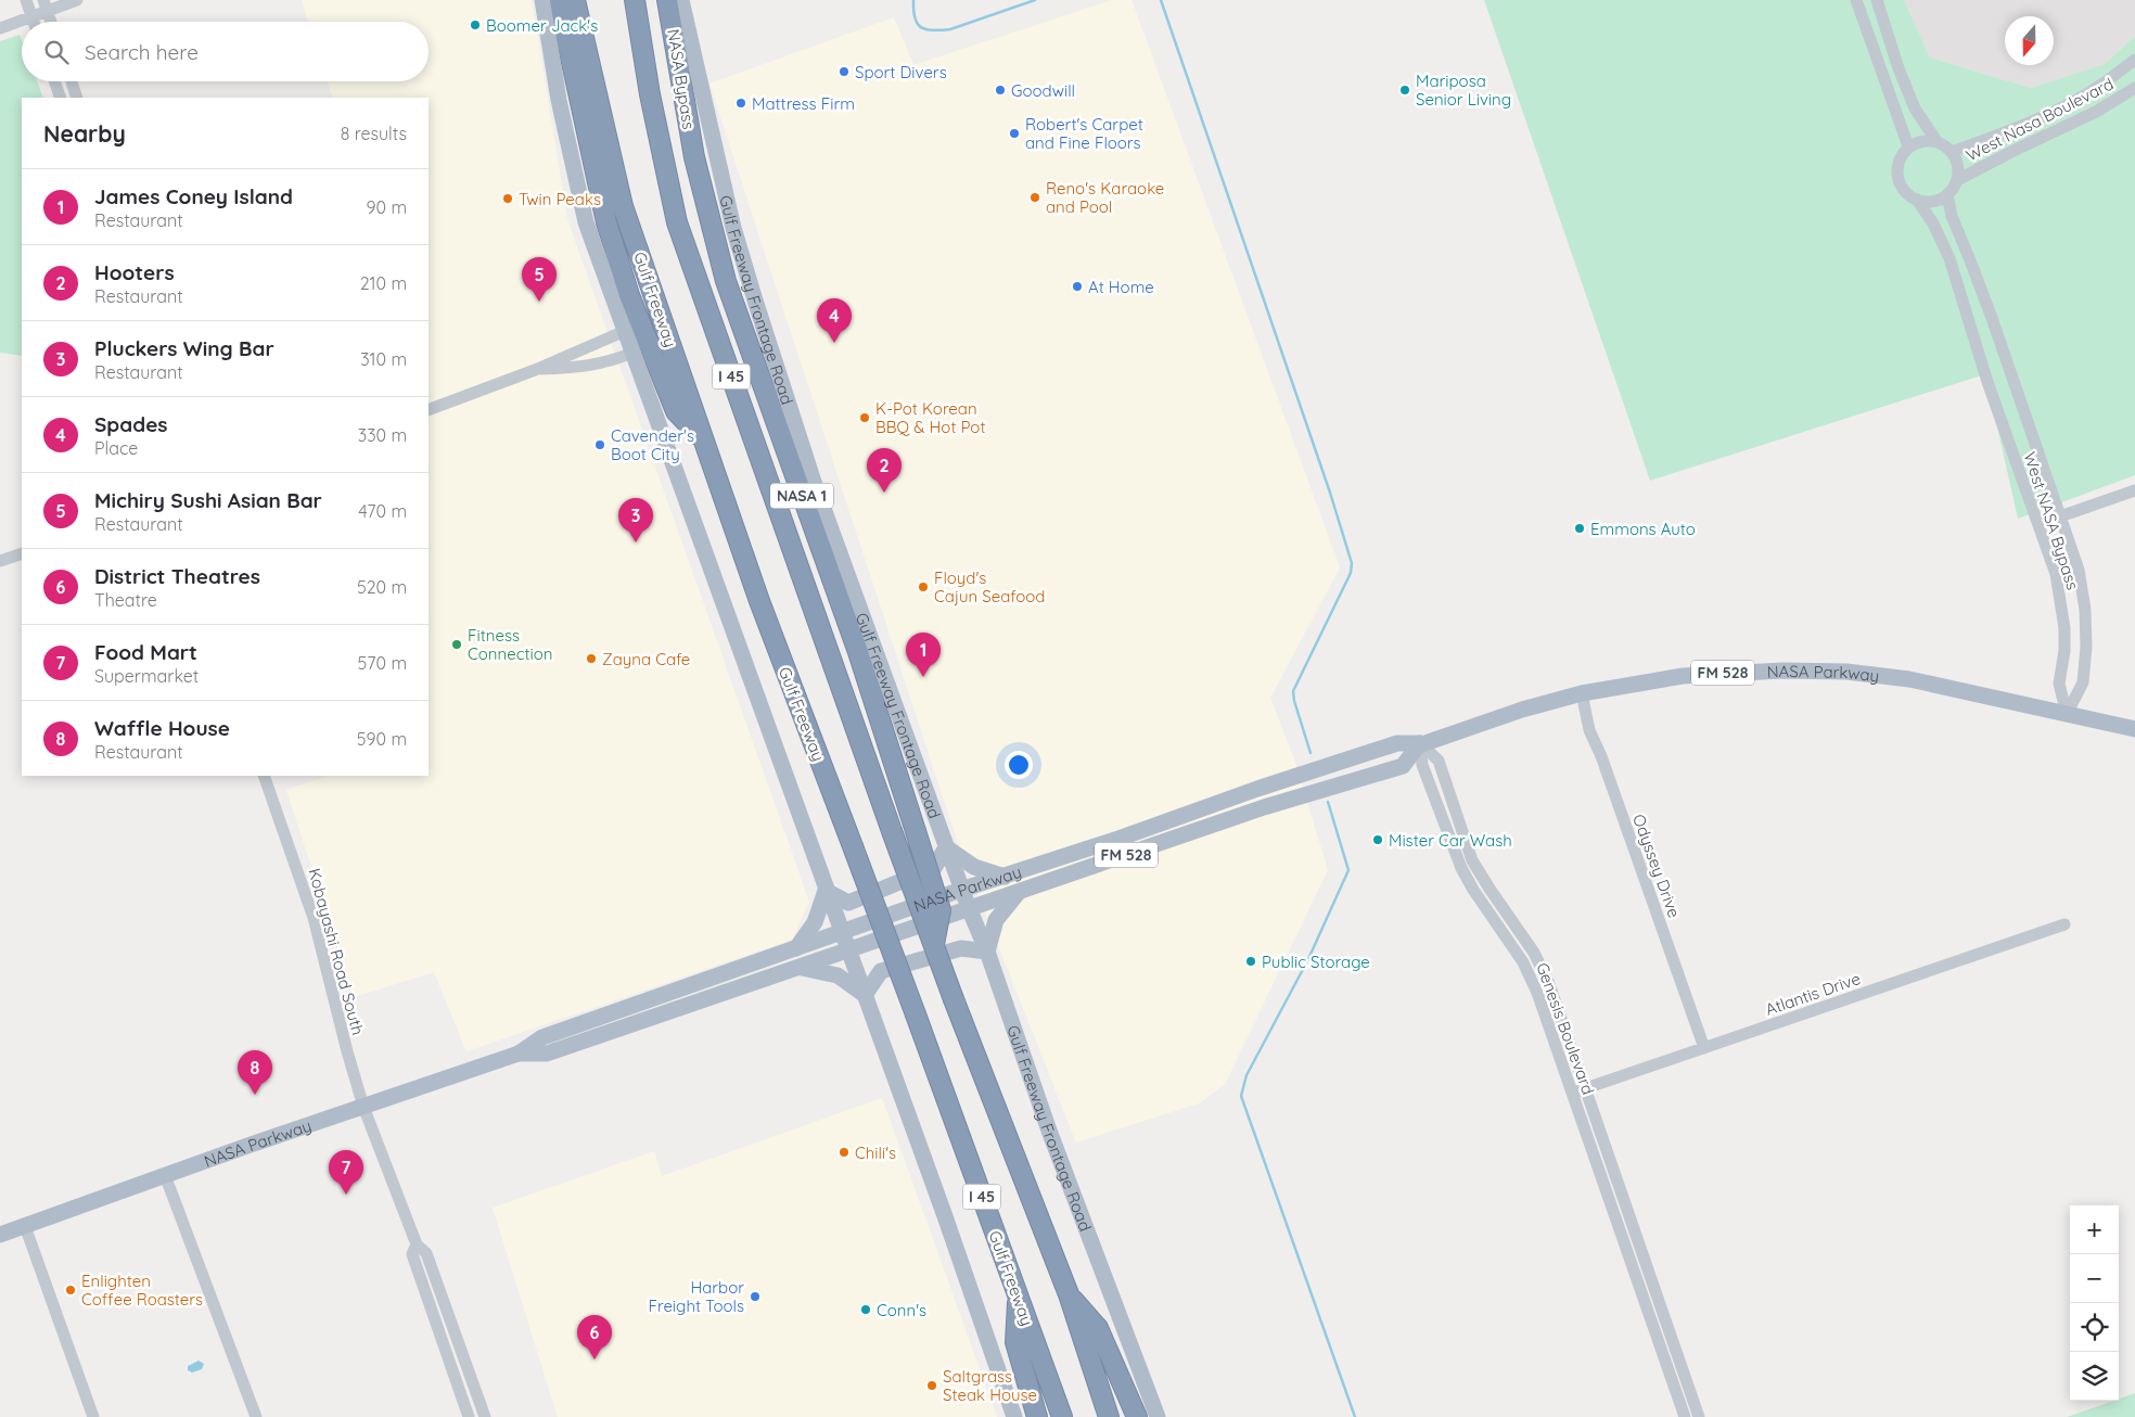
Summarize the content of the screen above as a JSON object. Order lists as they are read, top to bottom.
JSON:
{
  "streets": {
    "highway": [
      "NASA Bypass",
      "Gulf Freeway",
      "I 45",
      "NASA 1"
    ],
    "main road": ["Gulf Freeway Frontage Road", "FM 528", "NASA Parkway"],
    "street": [
      "West Nasa Boulevard",
      "West NASA Bypass",
      "Odyssey Drive",
      "Kobayashi Road South",
      "Atlantis Drive",
      "Genesis Boulevard"
    ]
  },
  "crossings": [
    ["NASA Bypass", "I 45"],
    ["West Nasa Boulevard", "West NASA Bypass"],
    ["Gulf Freeway Frontage Road", "NASA Parkway"],
    ["West NASA Bypass", "FM 528"],
    ["West NASA Bypass", "NASA Parkway"],
    ["FM 528", "NASA Parkway"],
    ["NASA Parkway", "Odyssey Drive"],
    ["NASA Parkway", "Kobayashi Road South"],
    ["NASA Parkway", "Genesis Boulevard"],
    ["Odyssey Drive", "Atlantis Drive"],
    ["Atlantis Drive", "Genesis Boulevard"]
  ],
  "places": [
    "Boomer Jack's",
    "Sport Divers",
    "Goodwill",
    "Mariposa Senior Living",
    "Mattress Firm",
    "Robert's Carpet and Fine Floors",
    "Reno's Karaoke and Pool",
    "Twin Peaks",
    "At Home",
    "K-Pot Korean BBQ & Hot Pot",
    "Cavender's Boot City",
    "Emmons Auto",
    "Floyd's Cajun Seafood",
    "Fitness Connection",
    "Zayna Cafe",
    "Mister Car Wash",
    "Public Storage",
    "Chili's",
    "Enlighten Coffee Roasters",
    "Harbor Freight Tools",
    "Conn's",
    "Saltgrass Steak House"
  ],
  "north": "bottom",
  "page": {
    "search": "Search here",
    "heading": ["Nearby", "8 results"],
    "list": [
      {
        "mark": "1",
        "name": "James Coney Island",
        "note": "Restaurant",
        "value": "90 m"
      },
      {
        "mark": "2",
        "name": "Hooters",
        "note": "Restaurant",
        "value": "210 m"
      },
      {
        "mark": "3",
        "name": "Pluckers Wing Bar",
        "note": "Restaurant",
        "value": "310 m"
      },
      {
        "mark": "4",
        "name": "Spades",
        "note": "Place",
        "value": "330 m"
      },
      {
        "mark": "5",
        "name": "Michiry Sushi Asian Bar",
        "note": "Restaurant",
        "value": "470 m"
      },
      {
        "mark": "6",
        "name": "District Theatres",
        "note": "Theatre",
        "value": "520 m"
      },
      {
        "mark": "7",
        "name": "Food Mart",
        "note": "Supermarket",
        "value": "570 m"
      },
      {
        "mark": "8",
        "name": "Waffle House",
        "note": "Restaurant",
        "value": "590 m"
      }
    ],
    "pins": [
      "5",
      "4",
      "2",
      "3",
      "1",
      "8",
      "7",
      "6"
    ],
    "map_buttons": ["+", "−"]
  }
}
